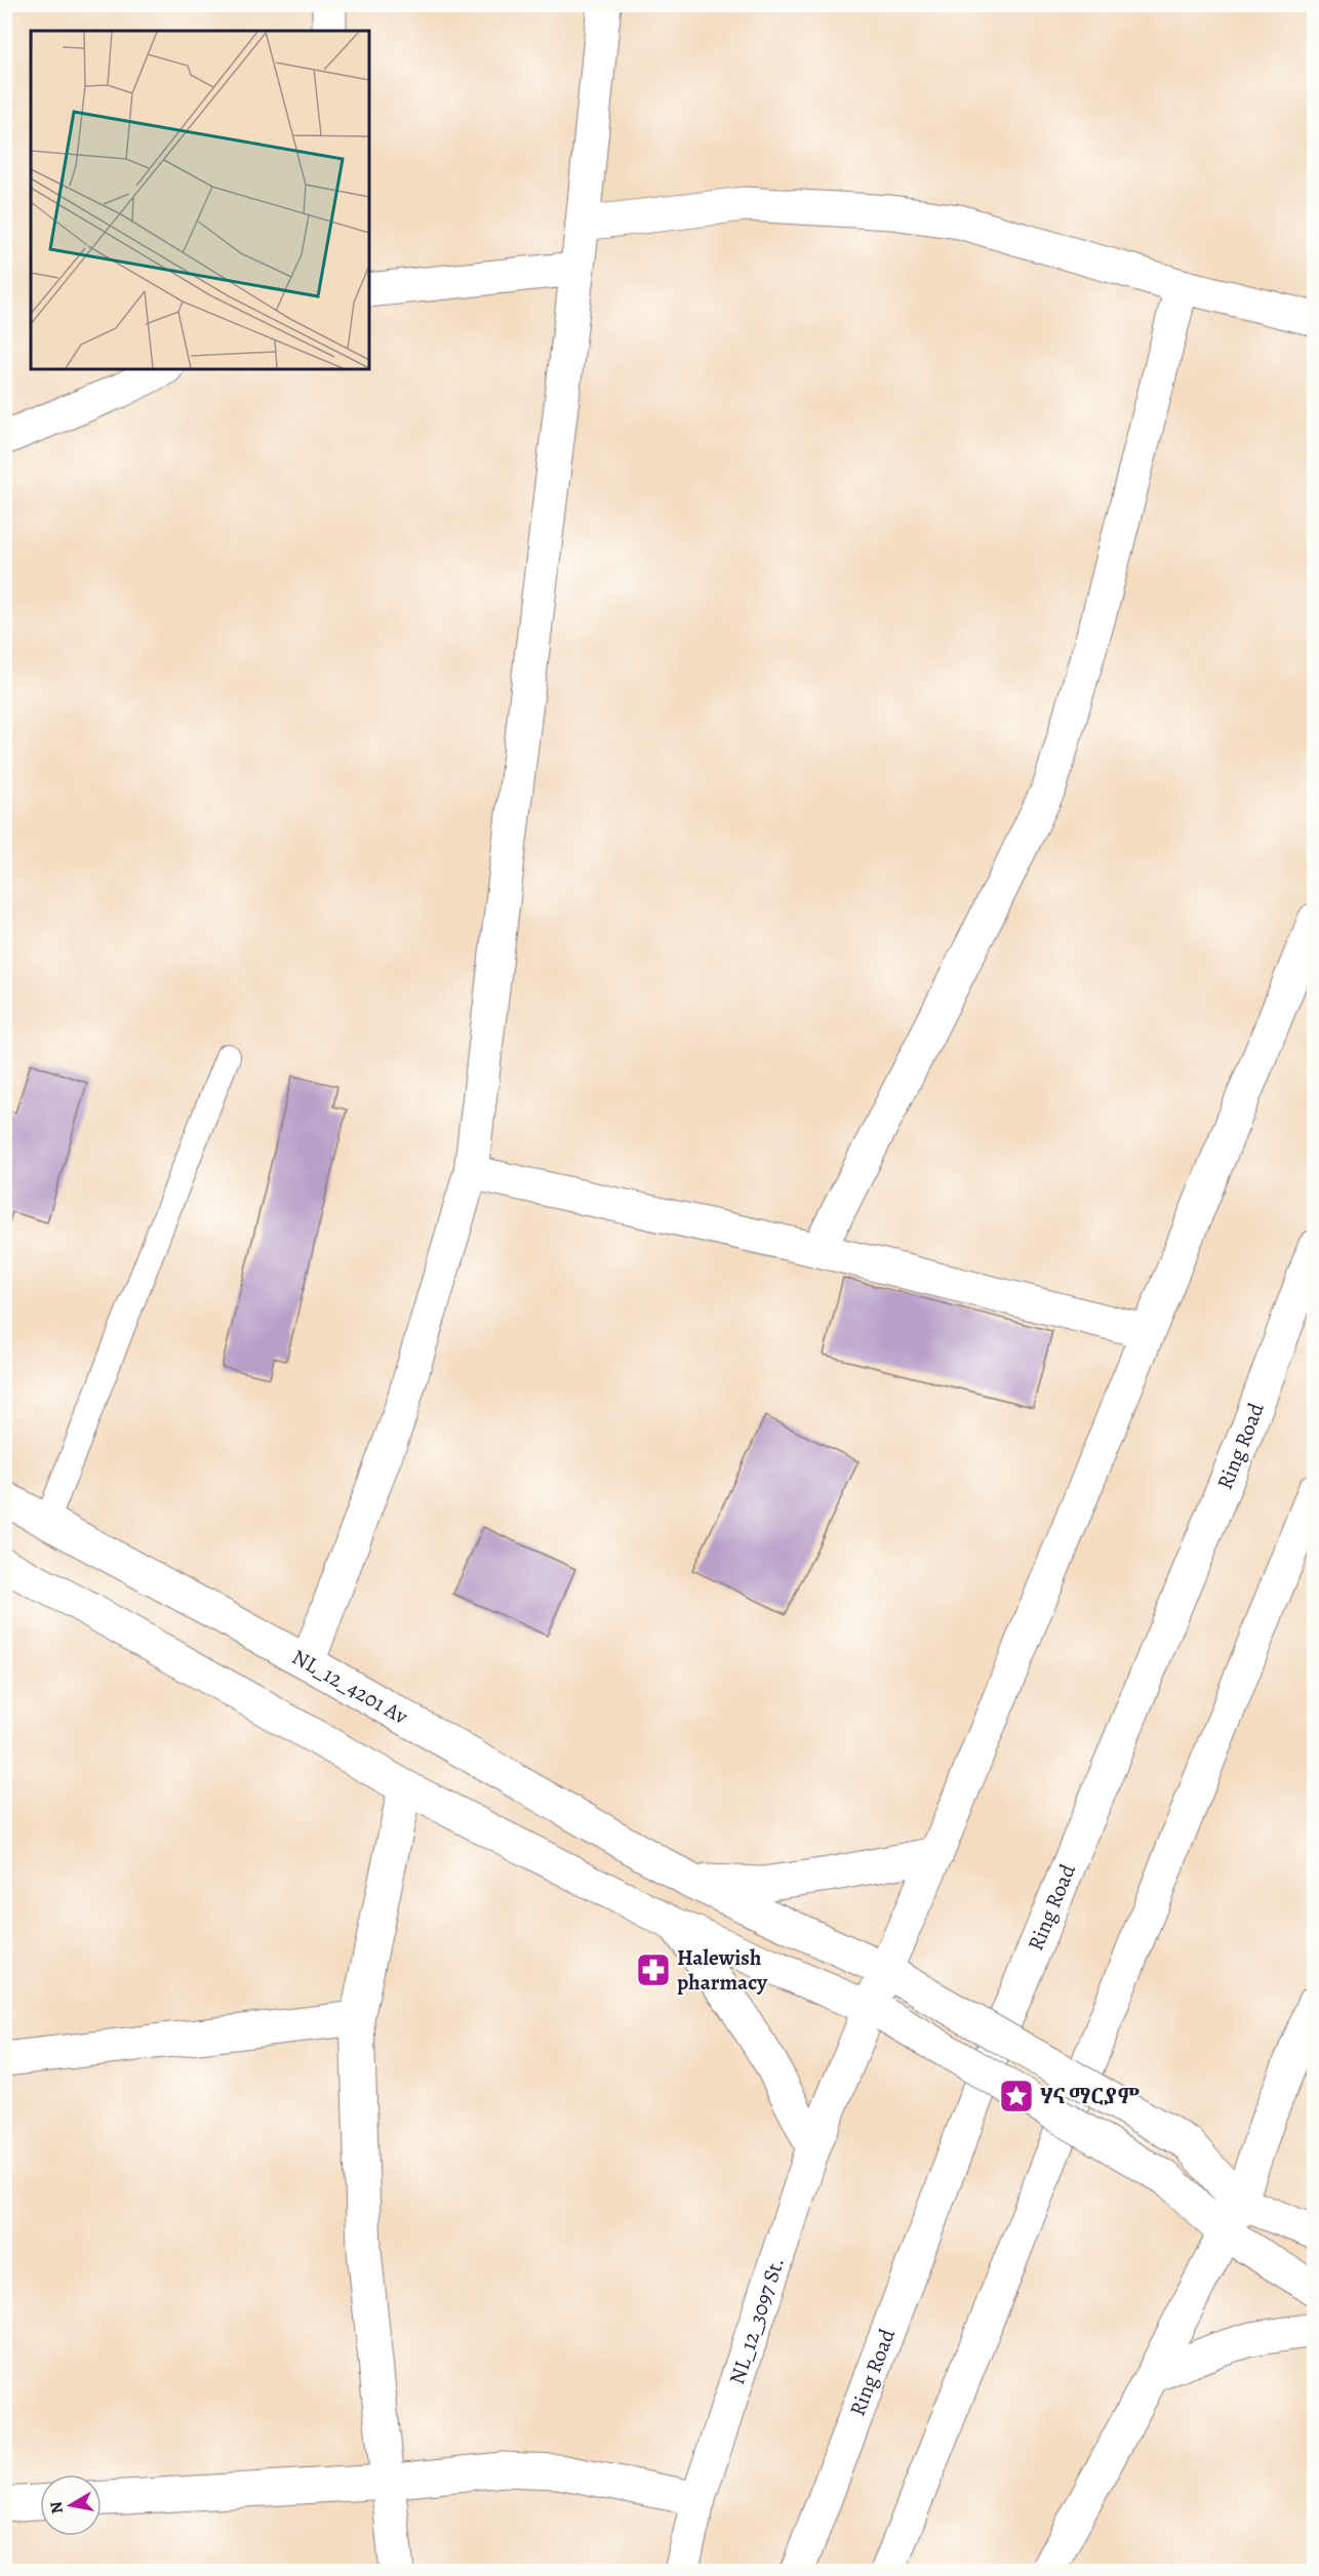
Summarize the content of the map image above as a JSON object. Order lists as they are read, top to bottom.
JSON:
{
  "streets": {
    "main road": ["Ring Road", "NL_12_4201 Av", "NL_12_3097 St."]
  },
  "crossings": [
    ["NL_12_4201 Av", "NL_12_3097 St."]
  ],
  "places": {
    "pharmacy": ["Halewish pharmacy"],
    "place": ["ሃና ማርያም"]
  },
  "north": "left"
}
